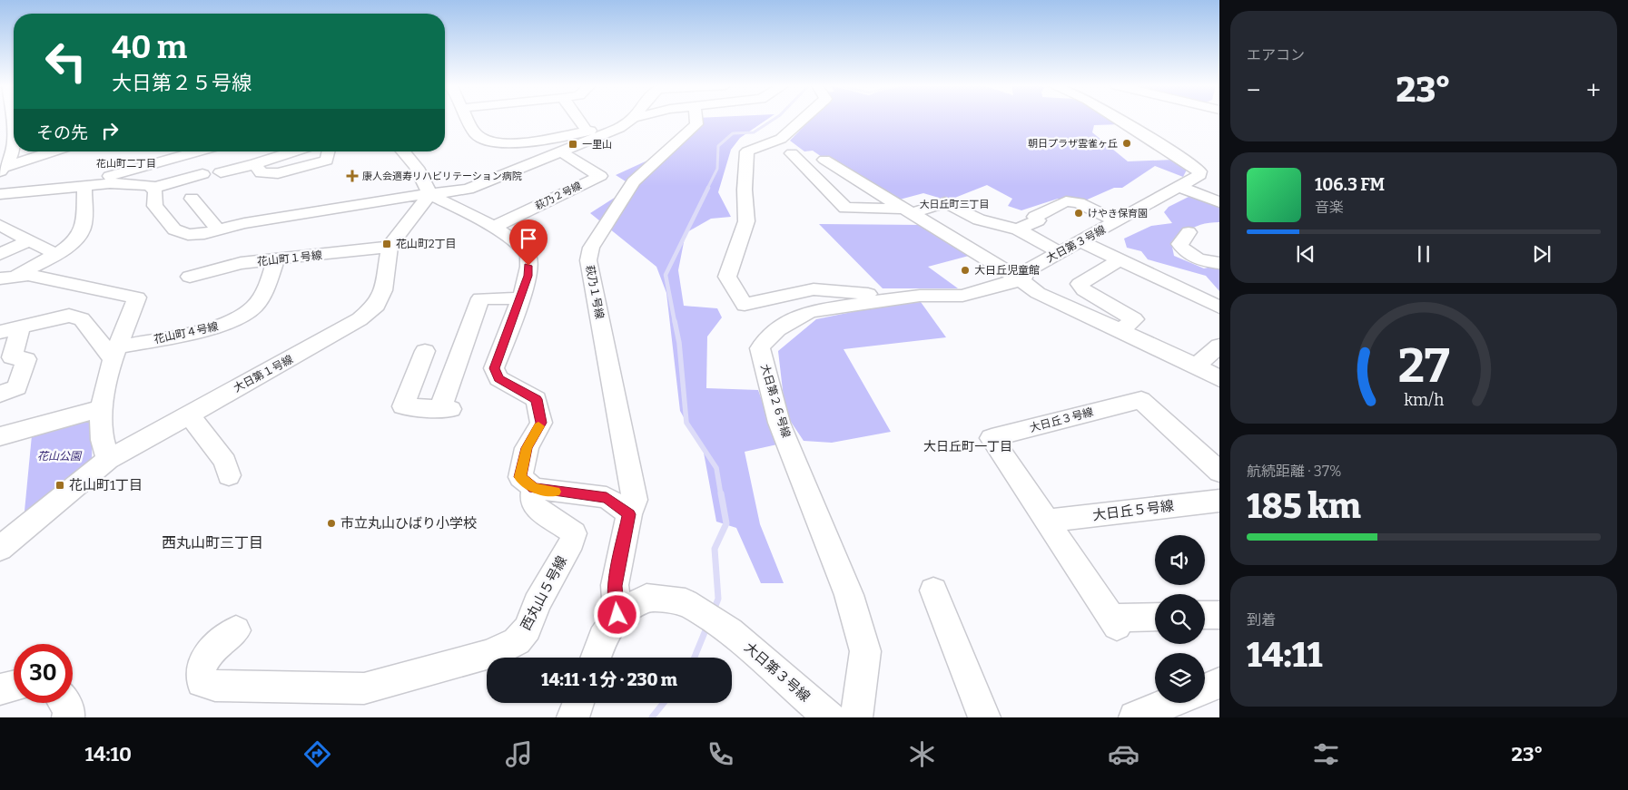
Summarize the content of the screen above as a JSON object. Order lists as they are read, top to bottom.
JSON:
{
  "streets": {
    "street": [
      "萩乃２号線",
      "大日第３号線",
      "花山町１号線",
      "萩乃１号線",
      "花山町４号線",
      "大日第１号線",
      "大日第２６号線",
      "大日丘３号線",
      "大日丘５号線",
      "西丸山５号線"
    ]
  },
  "crossings": [
    ["大日第３号線", "大日第２６号線"],
    ["花山町１号線", "花山町４号線"],
    ["花山町１号線", "大日第１号線"],
    ["大日丘３号線", "大日丘５号線"]
  ],
  "districts": [
    "花山町二丁目",
    "大日丘町三丁目",
    "大日丘町一丁目",
    "西丸山町三丁目"
  ],
  "parks": ["花山公園"],
  "places": {
    "other": [
      "朝日プラザ雲雀ヶ丘",
      "けやき保育園",
      "大日丘児童館",
      "市立丸山ひばり小学校"
    ],
    "transit": ["一里山", "花山町2丁目", "花山町1丁目"],
    "health": ["康人会適寿リハビリテーション病院"]
  },
  "page": {
    "tile": [
      "エアコン",
      ["航続距離 · 37%", "185 km"],
      ["到着", "14:11"]
    ],
    "turn": ["40 m", "大日第２５号線"],
    "heat": ["−", "23°", "+"],
    "then": "その先",
    "song": ["106.3 FM", "音楽"],
    "limit": "30",
    "trip": "14:11 · 1 分 · 230 m",
    "tabs": ["14:10", "23°"],
    "gauge": ["27", "km/h"]
  }
}
